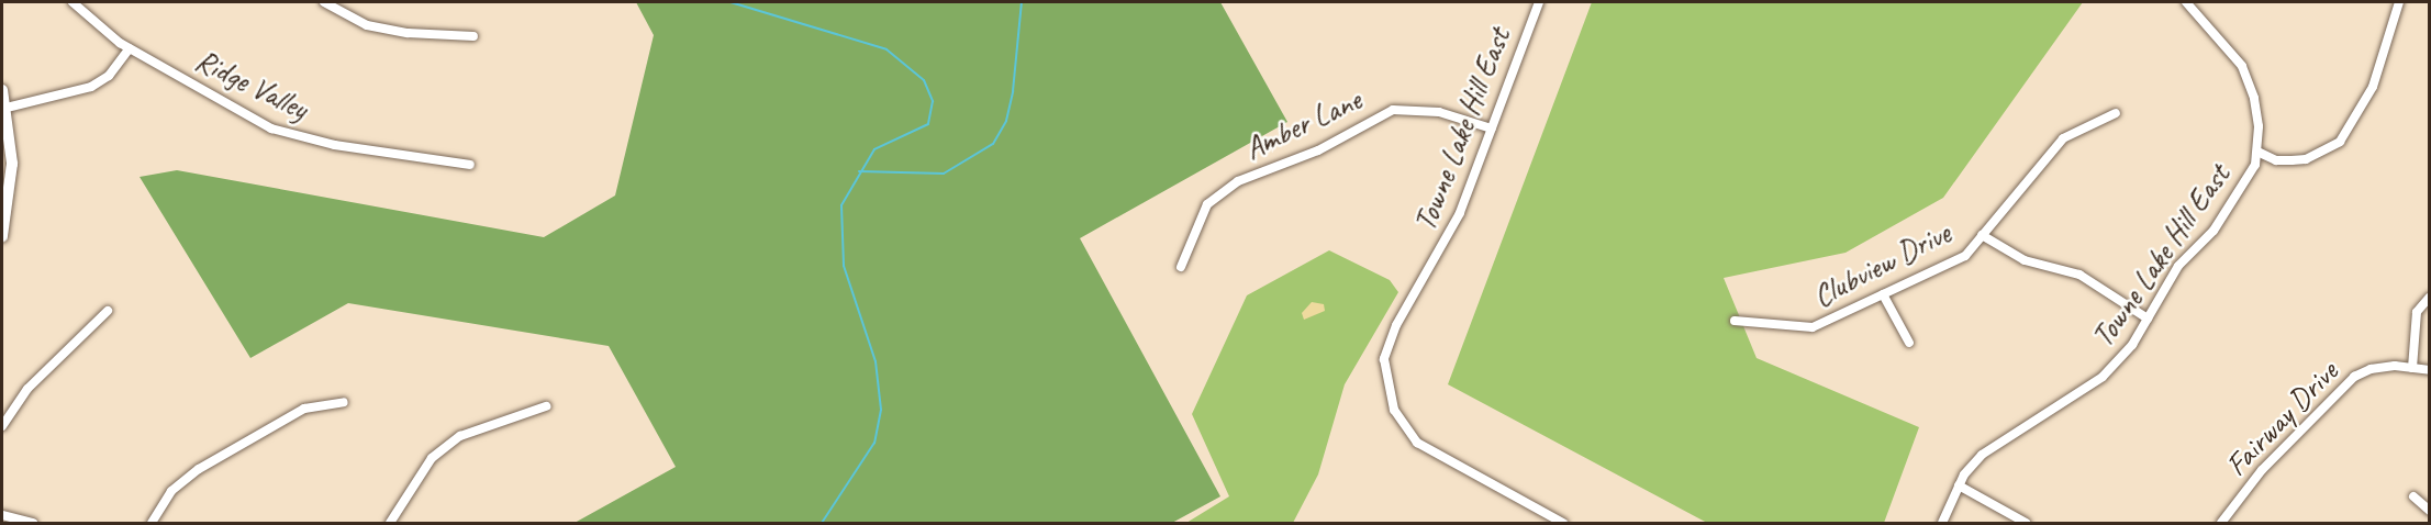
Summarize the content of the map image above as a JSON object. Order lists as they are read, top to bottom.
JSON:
{
  "streets": {
    "street": [
      "Ridge Valley",
      "Amber Lane",
      "Towne Lake Hill East",
      "Clubview Drive",
      "Fairway Drive"
    ]
  },
  "crossings": [
    ["Amber Lane", "Towne Lake Hill East"]
  ]
}
